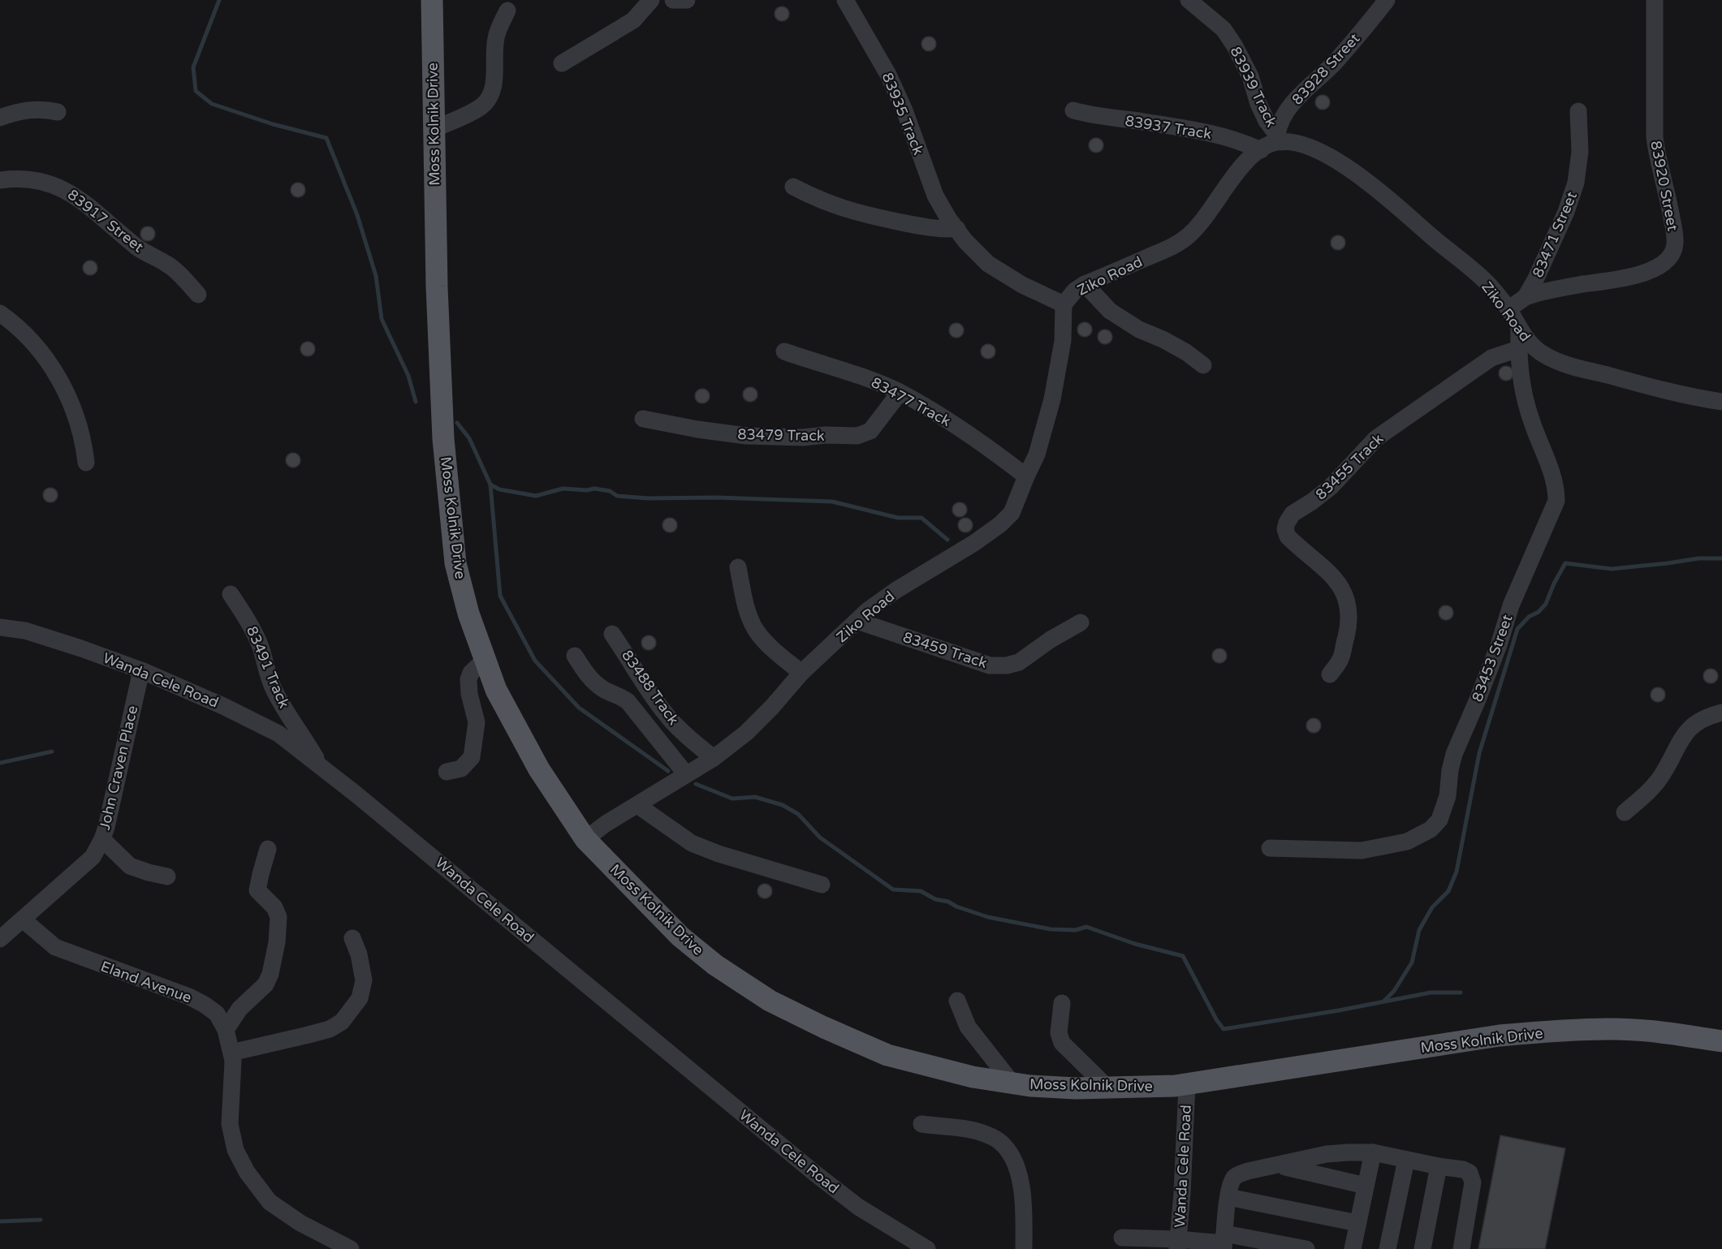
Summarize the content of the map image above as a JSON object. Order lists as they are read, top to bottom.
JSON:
{
  "streets": {
    "main road": ["Moss Kolnik Drive"],
    "street": [
      "83928 Street",
      "83939 Track",
      "83935 Track",
      "83937 Track",
      "83920 Street",
      "83917 Street",
      "83471 Street",
      "Ziko Road",
      "83477 Track",
      "83479 Track",
      "83455 Track",
      "83459 Track",
      "83453 Street",
      "83491 Track",
      "Wanda Cele Road",
      "83488 Track",
      "John Craven Place",
      "Eland Avenue"
    ]
  },
  "crossings": [
    ["83928 Street", "83939 Track"],
    ["83928 Street", "Ziko Road"],
    ["83939 Track", "Ziko Road"],
    ["83935 Track", "Ziko Road"],
    ["Moss Kolnik Drive", "Ziko Road"],
    ["Moss Kolnik Drive", "Wanda Cele Road"],
    ["83937 Track", "Ziko Road"],
    ["83920 Street", "83471 Street"],
    ["83920 Street", "Ziko Road"],
    ["Ziko Road", "83477 Track"],
    ["Ziko Road", "83459 Track"],
    ["Ziko Road", "83453 Street"],
    ["Ziko Road", "83488 Track"],
    ["83477 Track", "83479 Track"],
    ["83455 Track", "83453 Street"],
    ["83491 Track", "Wanda Cele Road"],
    ["Wanda Cele Road", "John Craven Place"],
    ["John Craven Place", "Eland Avenue"]
  ]
}
